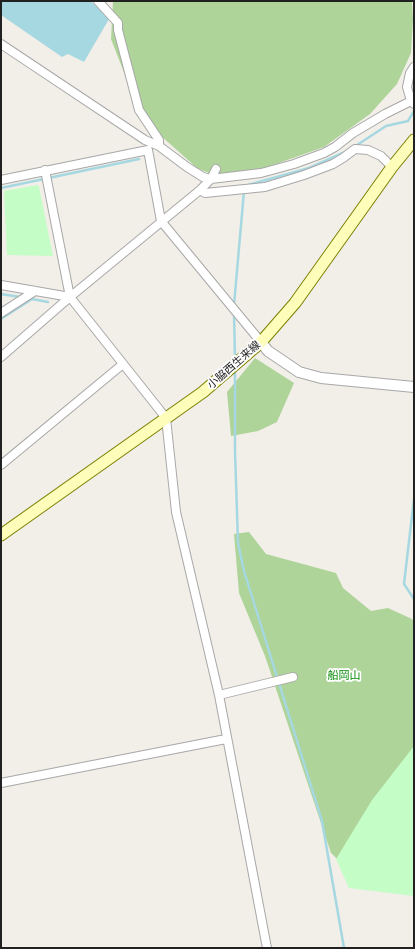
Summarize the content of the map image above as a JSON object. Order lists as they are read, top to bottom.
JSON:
{
  "streets": {
    "main road": ["小脇西生来線"]
  },
  "parks": ["船岡山"]
}
